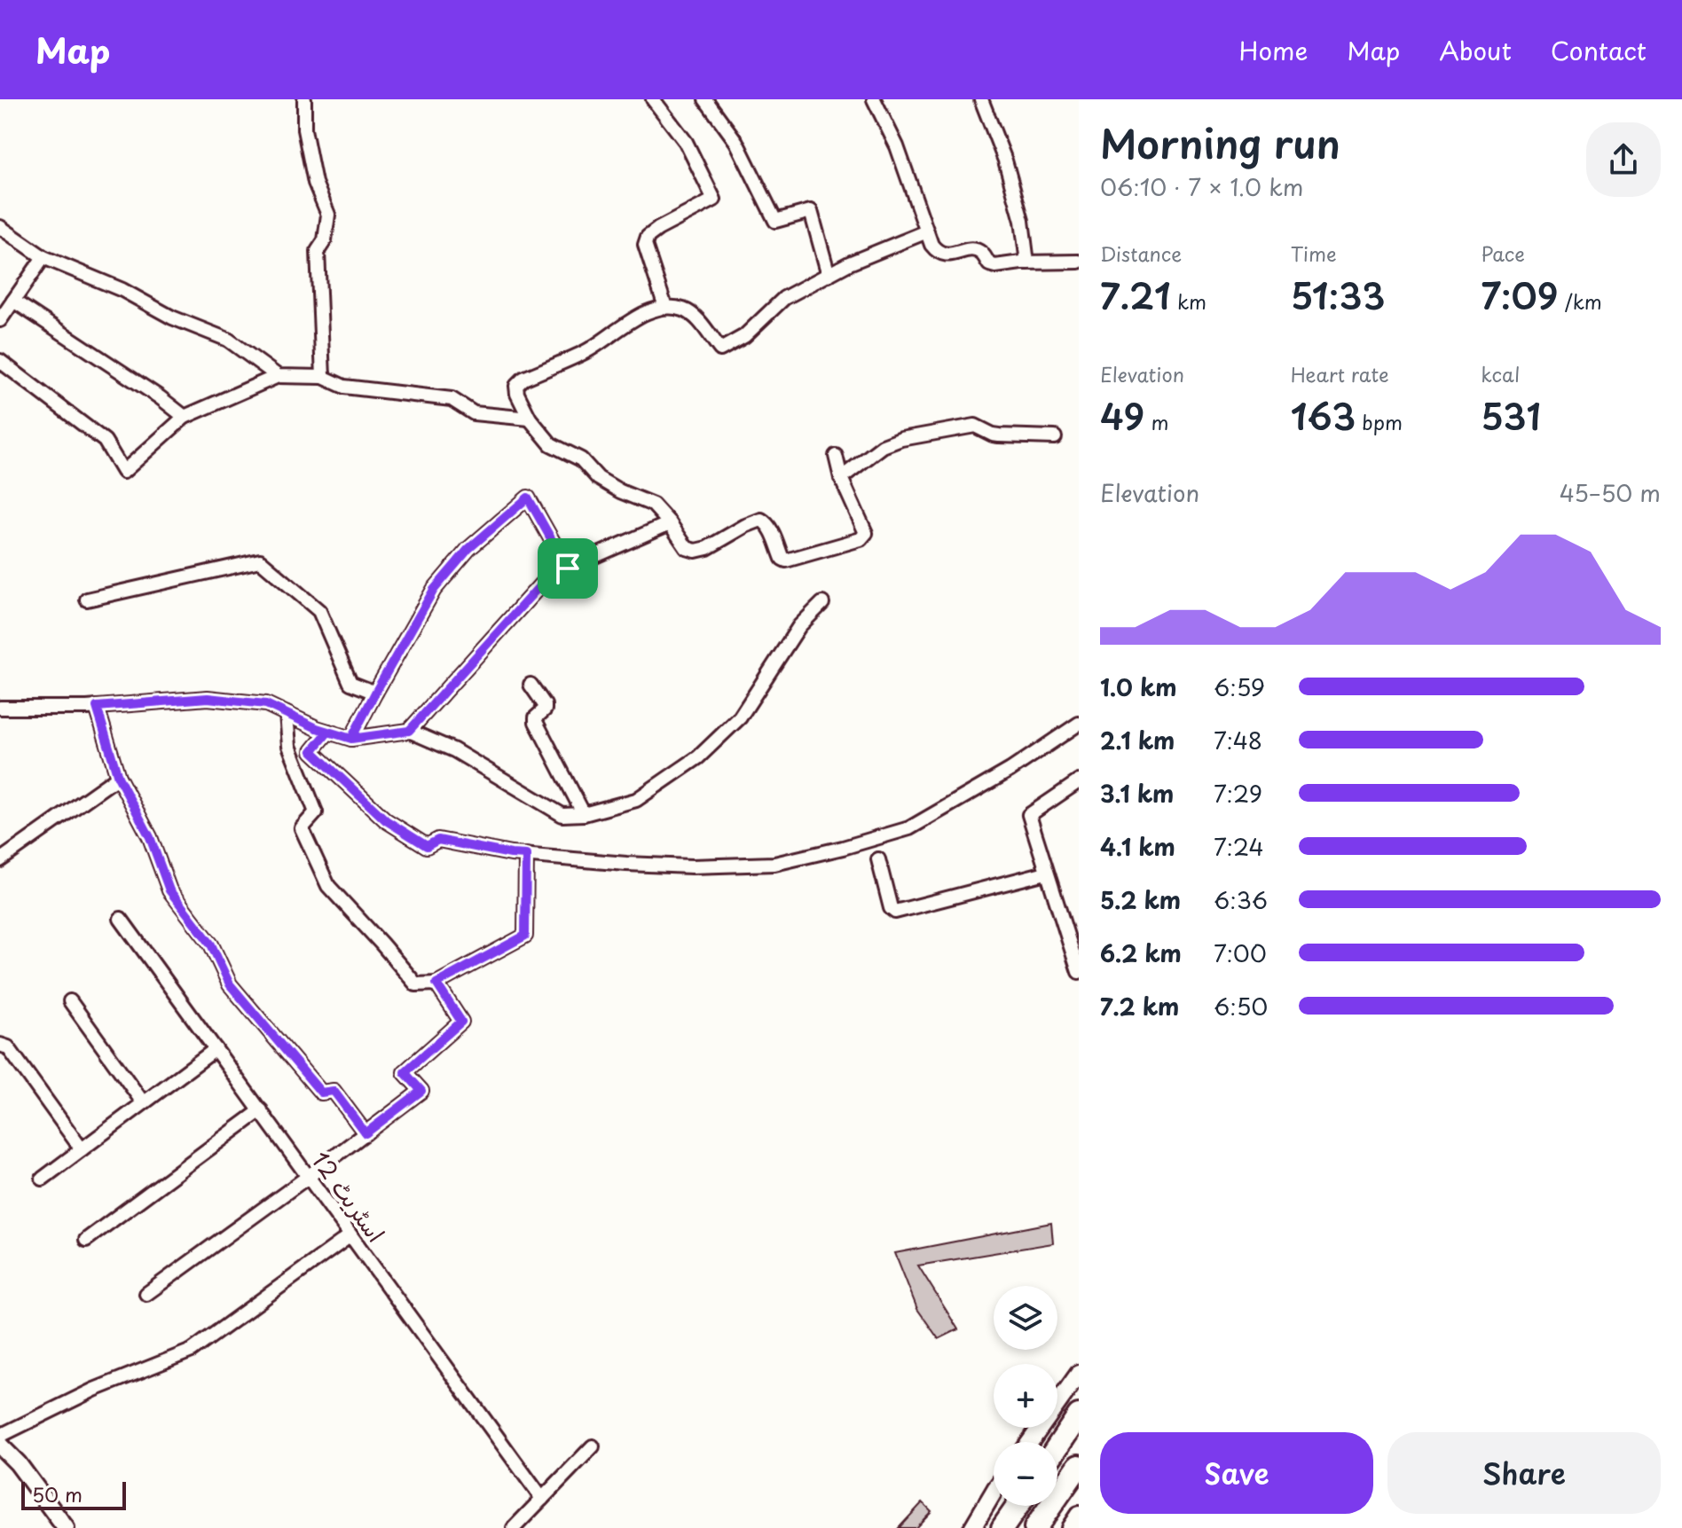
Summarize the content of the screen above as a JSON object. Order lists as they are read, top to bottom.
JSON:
{
  "streets": {
    "street": ["اسٹریٹ 12"]
  },
  "scale_bar": "50 m",
  "page": {
    "header": "Map",
    "nav": [
      "Home",
      "Map",
      "About",
      "Contact"
    ],
    "heading": ["Morning run", "06:10 · 7 × 1.0 km"],
    "stats": [
      ["Distance", "7.21 km"],
      ["Time", "51:33"],
      ["Pace", "7:09 /km"],
      ["Elevation", "49 m"],
      ["Heart rate", "163 bpm"],
      ["kcal", "531"]
    ],
    "chart": ["Elevation", "45–50 m"],
    "list": [
      {
        "name": "1.0 km",
        "note": "6:59"
      },
      {
        "name": "2.1 km",
        "note": "7:48"
      },
      {
        "name": "3.1 km",
        "note": "7:29"
      },
      {
        "name": "4.1 km",
        "note": "7:24"
      },
      {
        "name": "5.2 km",
        "note": "6:36"
      },
      {
        "name": "6.2 km",
        "note": "7:00"
      },
      {
        "name": "7.2 km",
        "note": "6:50"
      }
    ],
    "map_buttons": ["+", "−"],
    "buttons": ["Save", "Share"],
    "scale": "50 m"
  }
}
